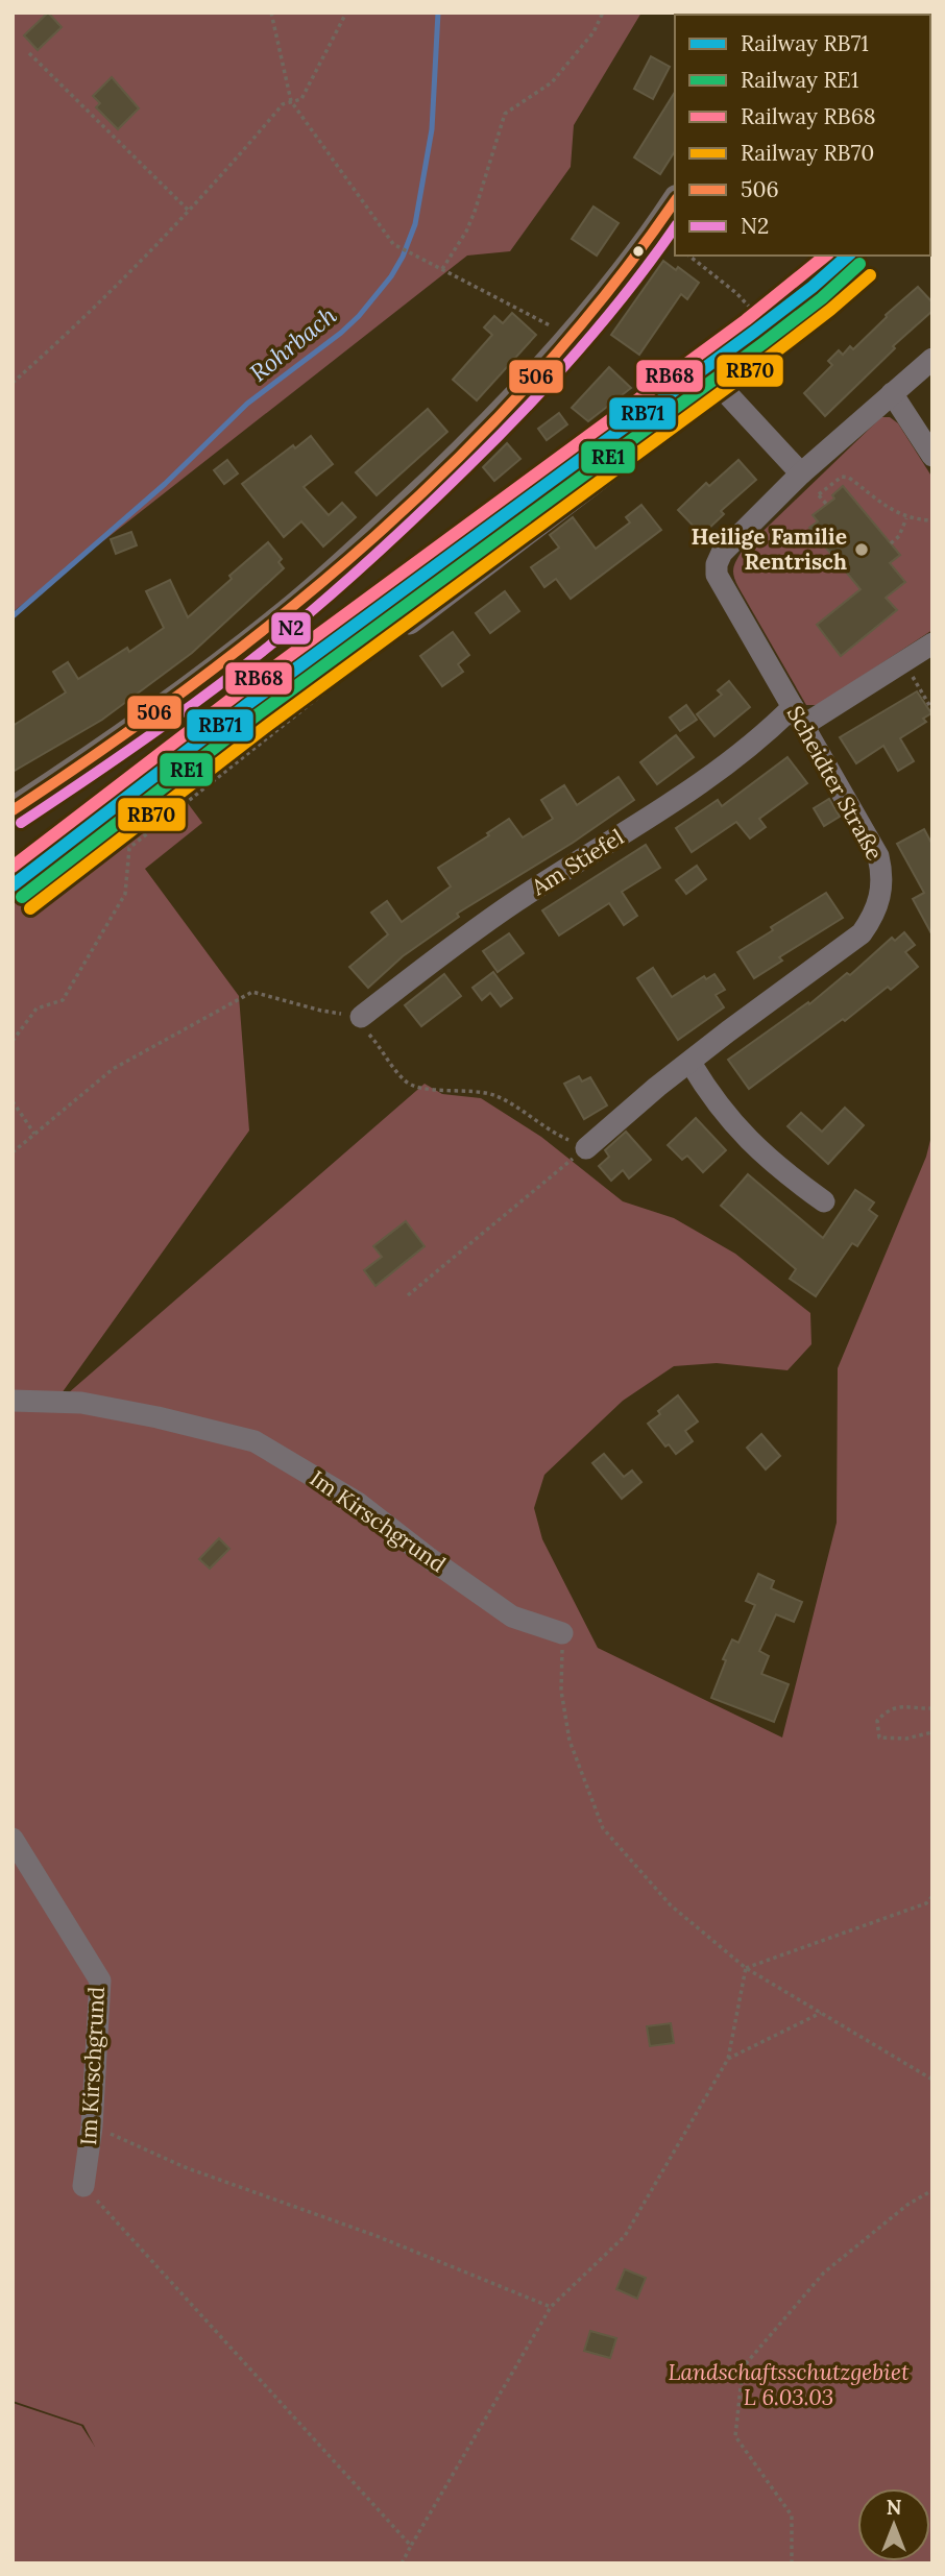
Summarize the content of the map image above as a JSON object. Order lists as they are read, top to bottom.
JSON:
{
  "streets": {
    "street": ["Scheidter Straße", "Am Stiefel", "Im Kirschgrund"]
  },
  "crossings": [
    ["Scheidter Straße", "Am Stiefel"]
  ],
  "water": ["Rohrbach"],
  "parks": ["Landschaftsschutzgebiet L 6.03.03"],
  "places": ["Heilige Familie Rentrisch"],
  "lines": [
    "transit line 506",
    "transit line N2",
    "rail line RB71",
    "rail line RB68",
    "rail line RE1",
    "rail line RB70"
  ],
  "legend": [
    "Railway RB71",
    "Railway RE1",
    "Railway RB68",
    "Railway RB70",
    "506",
    "N2"
  ],
  "north": "top"
}
